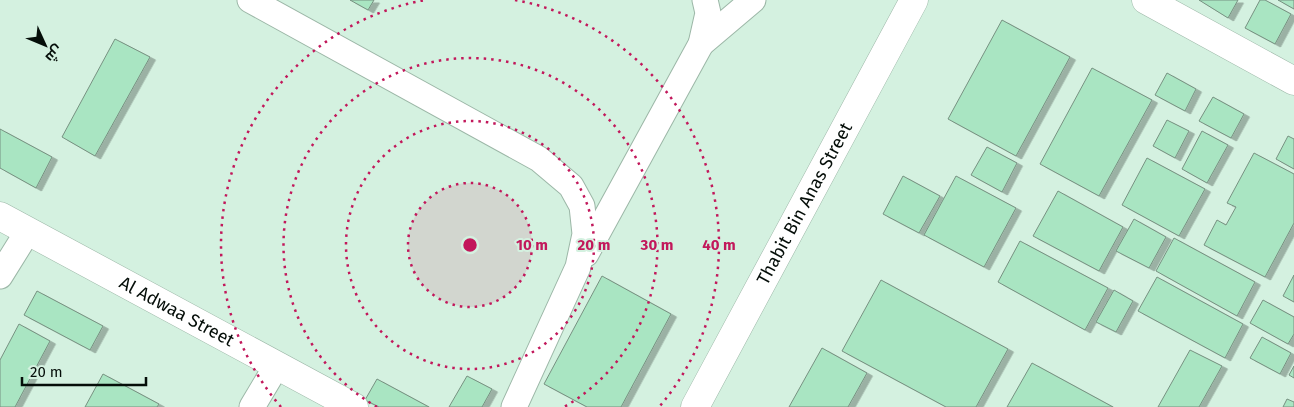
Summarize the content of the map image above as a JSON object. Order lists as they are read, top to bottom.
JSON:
{
  "streets": {
    "street": ["Thabit Bin Anas Street", "Al Adwaa Street"]
  },
  "scale_bar": "20 m",
  "north": "bottom right",
  "rings": [
    "10 m",
    "20 m",
    "30 m",
    "40 m"
  ]
}
